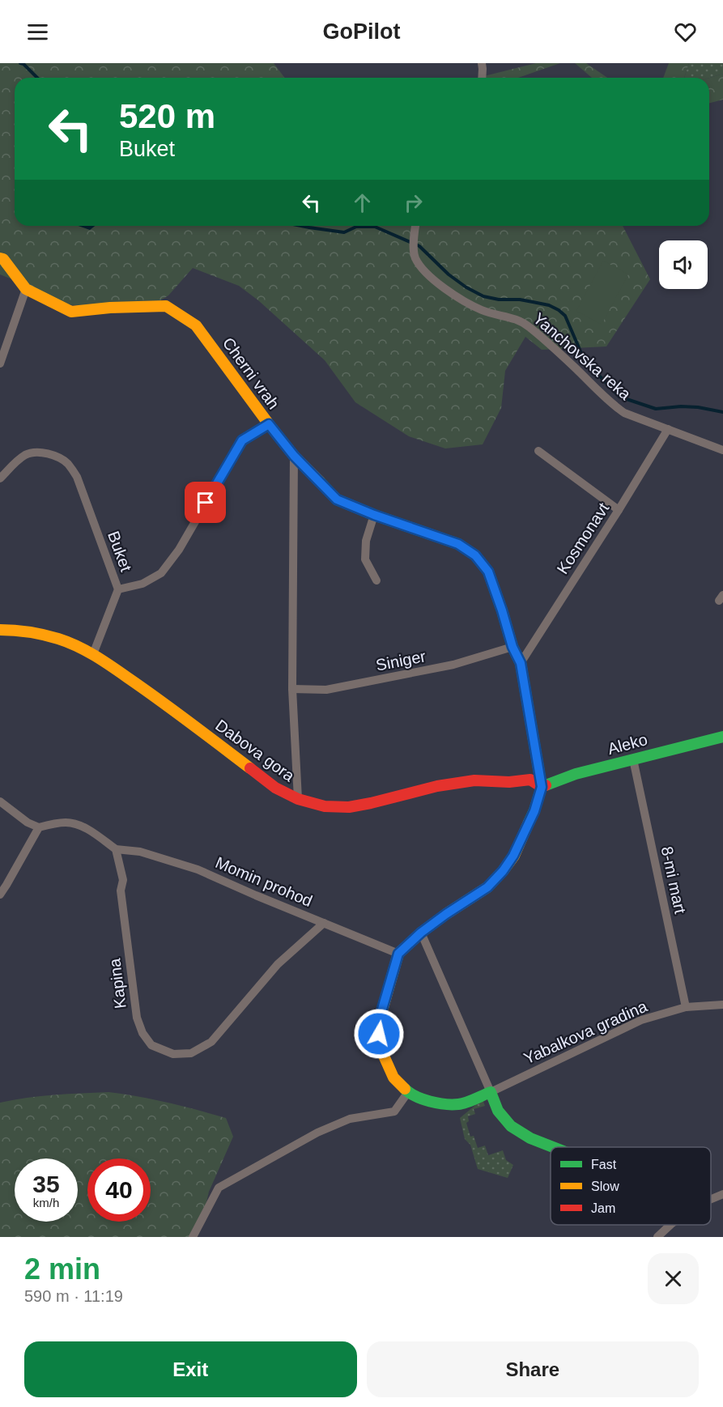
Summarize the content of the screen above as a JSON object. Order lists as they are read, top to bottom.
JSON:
{
  "streets": {
    "street": [
      "Yanchovska reka",
      "Cherni vrah",
      "Kosmonavt",
      "Buket",
      "Siniger",
      "Aleko",
      "Dabova gora",
      "8-mi mart",
      "Momin prohod",
      "Kapina",
      "Yabalkova gradina"
    ]
  },
  "crossings": [
    ["Yanchovska reka", "Kosmonavt"],
    ["Cherni vrah", "Kosmonavt"],
    ["Cherni vrah", "Buket"],
    ["Cherni vrah", "Siniger"],
    ["Cherni vrah", "Aleko"],
    ["Cherni vrah", "Dabova gora"],
    ["Cherni vrah", "Momin prohod"],
    ["Aleko", "Dabova gora"],
    ["Aleko", "8-mi mart"],
    ["8-mi mart", "Yabalkova gradina"],
    ["Momin prohod", "Kapina"]
  ],
  "legend": ["Fast", "Slow", "Jam"],
  "page": {
    "header": "GoPilot",
    "turn": ["520 m", "Buket"],
    "speed": "35 km/h",
    "limit": "40",
    "heading": ["2 min", "590 m · 11:19"],
    "buttons": ["Exit", "Share"]
  }
}
